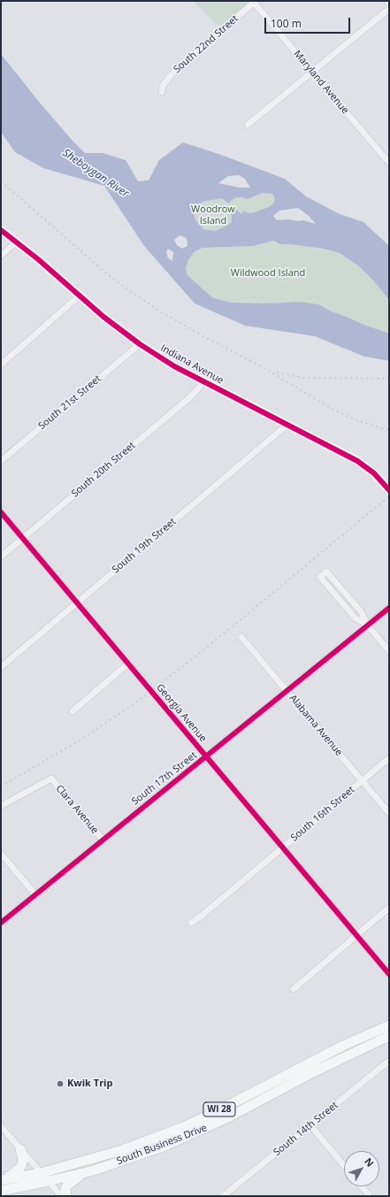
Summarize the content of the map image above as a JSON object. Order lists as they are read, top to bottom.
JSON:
{
  "streets": {
    "main road": ["Indiana Avenue", "WI 28", "South Business Drive"],
    "street": [
      "South 22nd Street",
      "Maryland Avenue",
      "South 21st Street",
      "South 20th Street",
      "South 19th Street",
      "Georgia Avenue",
      "Alabama Avenue",
      "South 17th Street",
      "Clara Avenue",
      "South 16th Street",
      "South 14th Street"
    ]
  },
  "crossings": [
    ["South 22nd Street", "Maryland Avenue"],
    ["Indiana Avenue", "South 21st Street"],
    ["Indiana Avenue", "South 20th Street"],
    ["Indiana Avenue", "South 19th Street"],
    ["South 20th Street", "Georgia Avenue"],
    ["South 19th Street", "Georgia Avenue"],
    ["Georgia Avenue", "South 17th Street"],
    ["Georgia Avenue", "South 16th Street"],
    ["Alabama Avenue", "South 17th Street"],
    ["Alabama Avenue", "South 16th Street"],
    ["South 17th Street", "Clara Avenue"]
  ],
  "water": ["Sheboygan River"],
  "parks": ["Woodrow Island", "Wildwood Island"],
  "places": ["Kwik Trip"],
  "scale_bar": "100 m",
  "north": "top right"
}
